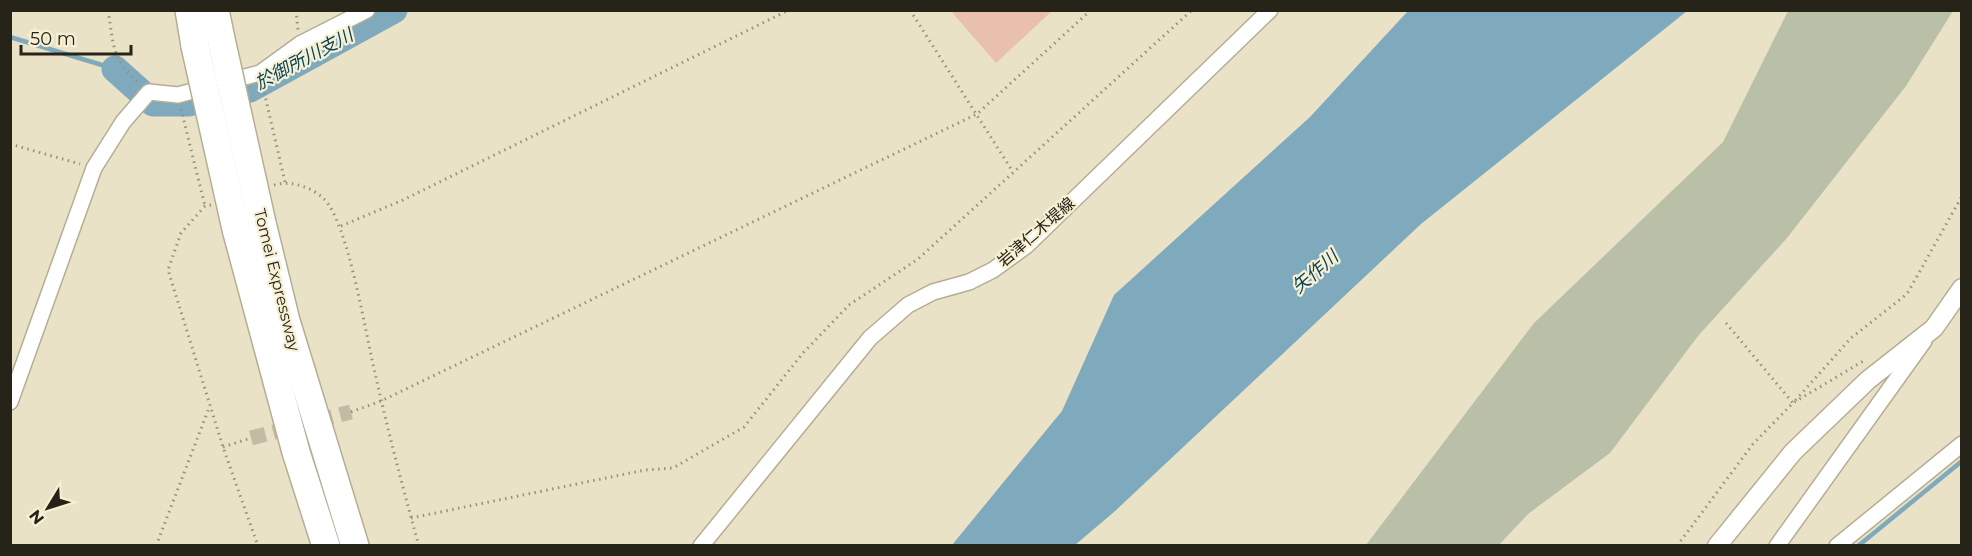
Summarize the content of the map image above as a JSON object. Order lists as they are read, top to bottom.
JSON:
{
  "streets": {
    "highway": ["Tomei Expressway"],
    "street": ["岩津仁木堤線"]
  },
  "water": ["於御所川支川", "矢作川"],
  "scale_bar": "50 m",
  "north": "bottom left"
}
